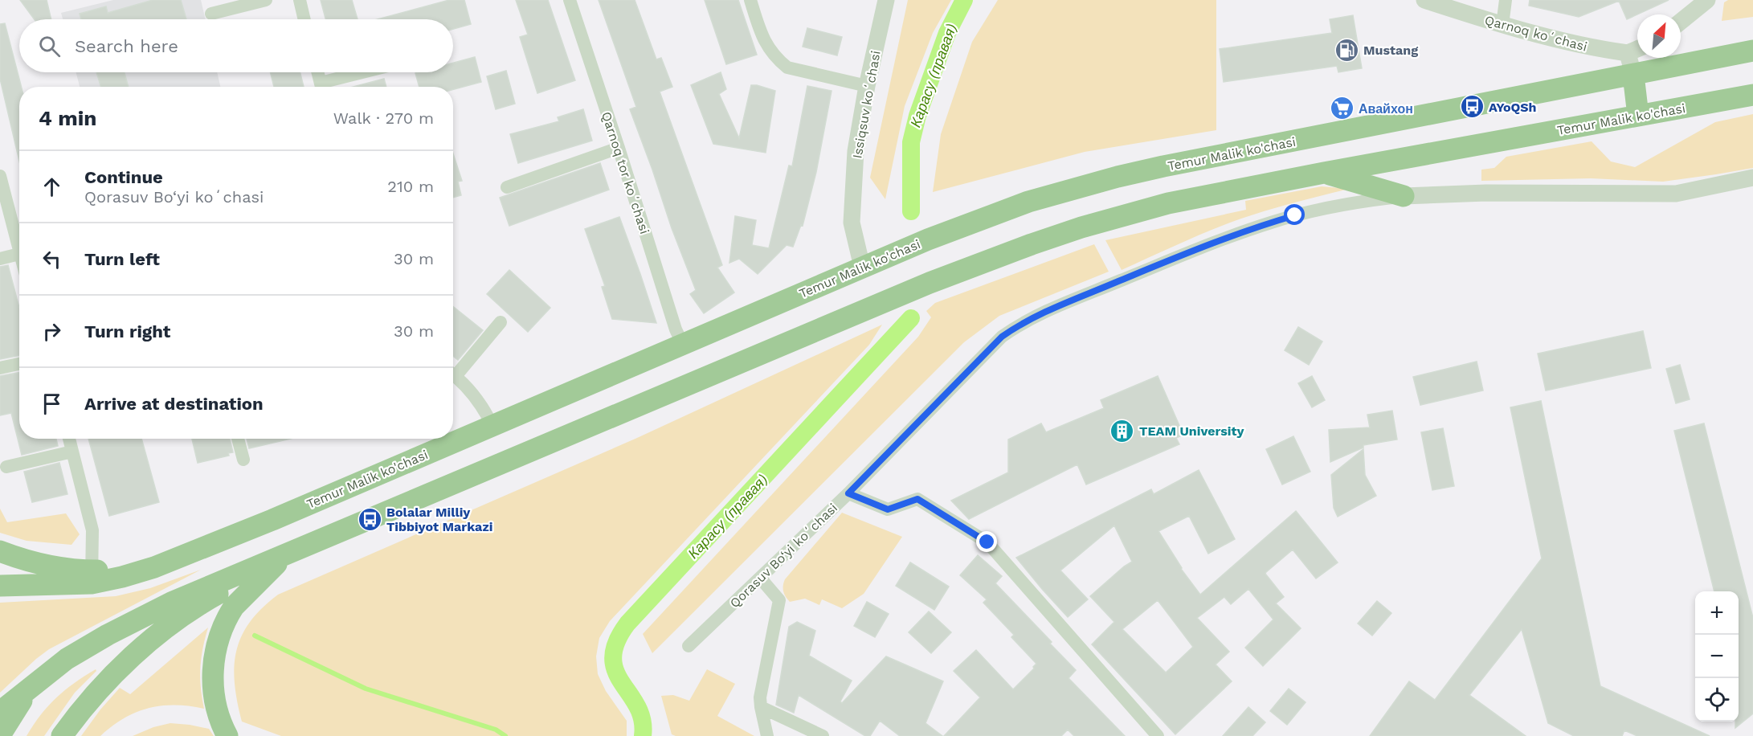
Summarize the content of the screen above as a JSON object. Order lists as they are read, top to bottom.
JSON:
{
  "streets": {
    "highway": ["Temur Malik ko'chasi"],
    "street": [
      "Qarnoq koʻchasi",
      "Issiqsuv koʻchasi",
      "Qarnoq tor koʻchasi",
      "Qorasuv Bo‘yi koʻchasi"
    ]
  },
  "crossings": [
    ["Issiqsuv koʻchasi", "Temur Malik ko'chasi"],
    ["Temur Malik ko'chasi", "Qarnoq tor koʻchasi"]
  ],
  "water": ["Карасу (правая)"],
  "places": {
    "fuel station": ["Mustang"],
    "bus stop": ["AYoQSh", "Bolalar Milliy Tibbiyot Markazi"],
    "supermarket": ["Авайхон"],
    "building": ["TEAM University"]
  },
  "north": "top right",
  "page": {
    "search": "Search here",
    "heading": ["4 min", "Walk · 270 m"],
    "list": [
      ["Continue", "Qorasuv Bo‘yi koʻchasi", "210 m"],
      ["Turn left", "30 m"],
      ["Turn right", "30 m"],
      "Arrive at destination"
    ],
    "map_buttons": ["+", "−"]
  }
}
